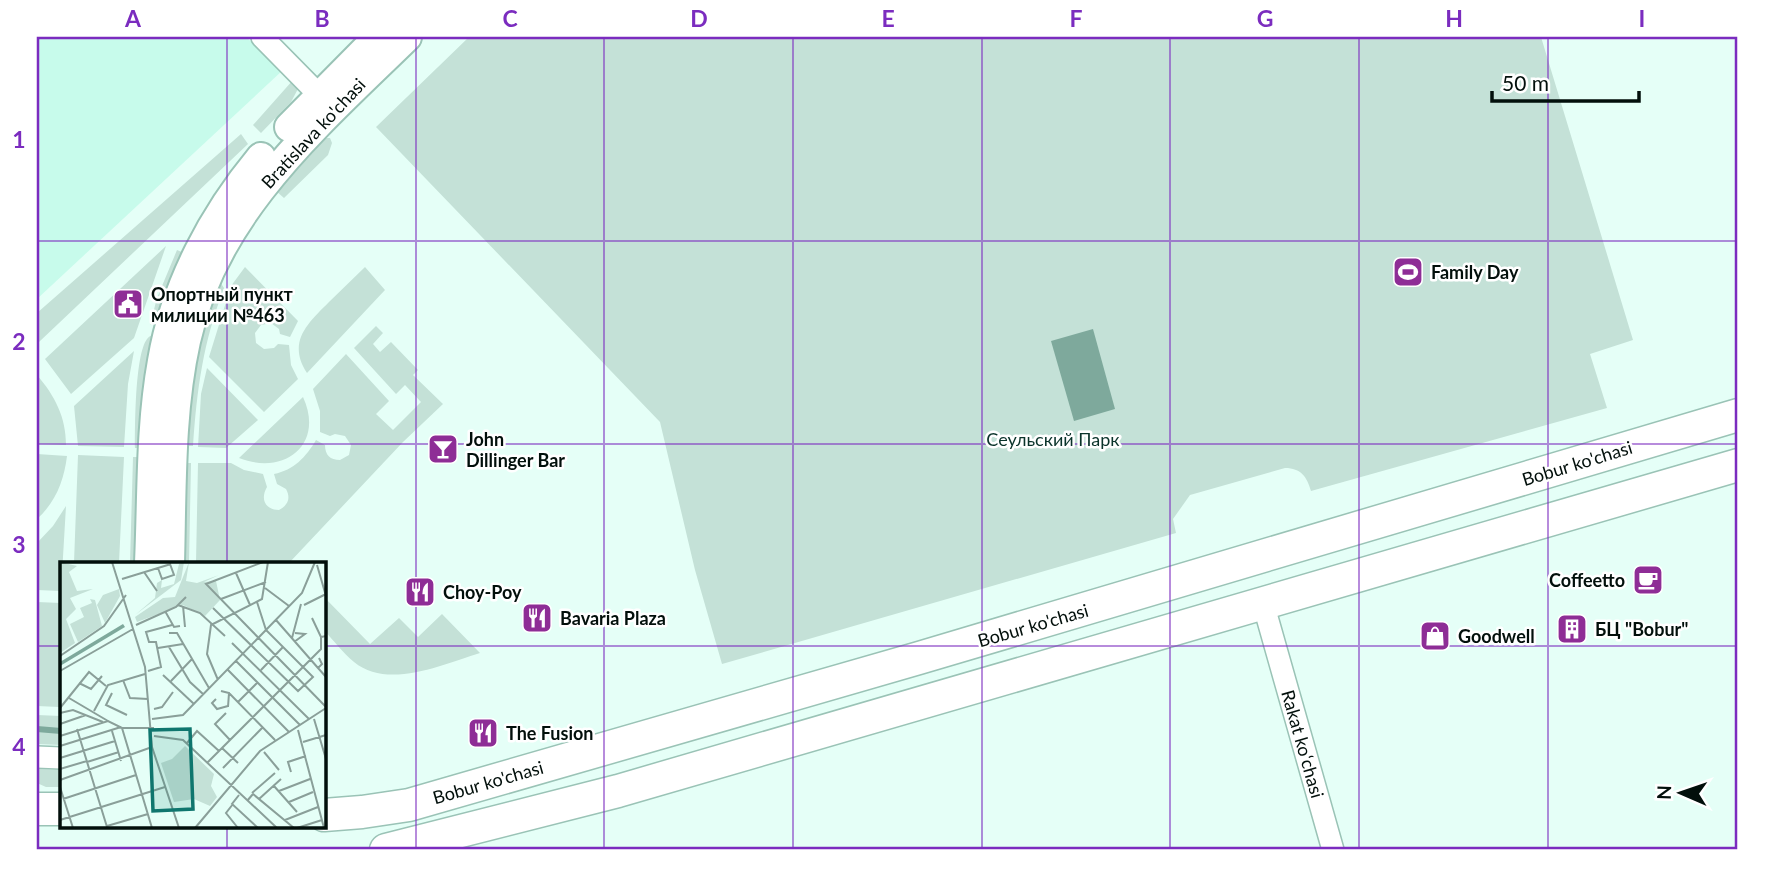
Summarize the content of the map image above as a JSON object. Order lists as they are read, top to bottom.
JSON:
{
  "streets": {
    "main road": ["Bratislava ko'chasi", "Bobur ko'chasi"],
    "street": ["Rakat koʻchasi"]
  },
  "parks": ["Сеульский Парк"],
  "places": {
    "sports": ["Family Day"],
    "public building": ["Опортный пункт милиции №463"],
    "bar": ["John Dillinger Bar"],
    "cafe": ["Coffeetto"],
    "restaurant": ["Choy-Poy", "Bavaria Plaza", "The Fusion"],
    "building": ["БЦ \"Bobur\""],
    "shop": ["Goodwell"]
  },
  "scale_bar": "50 m",
  "north": "left",
  "grid": {
    "columns": [
      "A",
      "B",
      "C",
      "D",
      "E",
      "F",
      "G",
      "H",
      "I"
    ],
    "rows": [
      "1",
      "2",
      "3",
      "4"
    ]
  }
}
